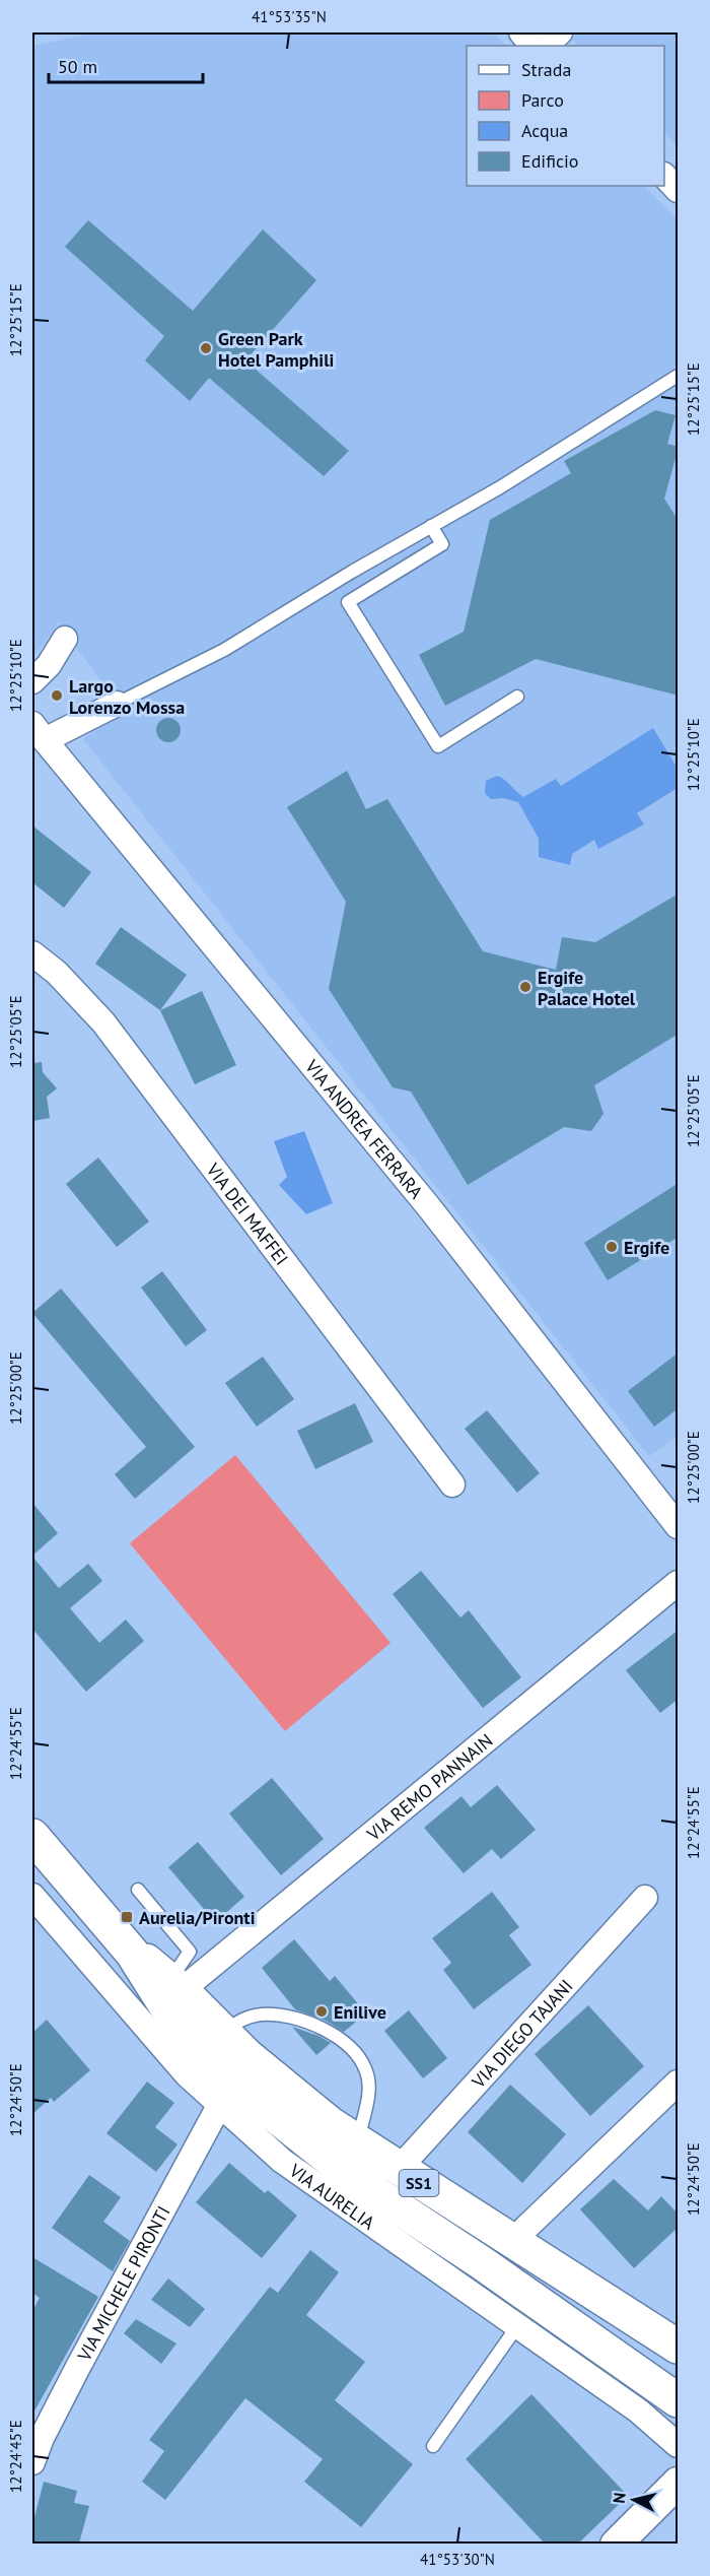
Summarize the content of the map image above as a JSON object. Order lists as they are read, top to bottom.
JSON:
{
  "streets": {
    "main road": ["SS1", "VIA AURELIA"],
    "street": [
      "VIA ANDREA FERRARA",
      "VIA DEI MAFFEI",
      "VIA REMO PANNAIN",
      "VIA DIEGO TAJANI",
      "VIA MICHELE PIRONTI"
    ]
  },
  "crossings": [
    ["VIA REMO PANNAIN", "VIA AURELIA"],
    ["VIA DIEGO TAJANI", "VIA AURELIA"],
    ["VIA AURELIA", "VIA MICHELE PIRONTI"]
  ],
  "places": {
    "other": [
      "Green Park Hotel Pamphili",
      "Largo Lorenzo Mossa",
      "Ergife Palace Hotel",
      "Ergife",
      "Enilive"
    ],
    "transit": ["Aurelia/Pironti"]
  },
  "legend": [
    "Strada",
    "Parco",
    "Acqua",
    "Edificio"
  ],
  "scale_bar": "50 m",
  "north": "left",
  "coordinates": [
    "41°53'35\"N",
    "12°25'15\"E",
    "12°25'10\"E",
    "12°25'05\"E",
    "12°25'00\"E",
    "12°24'55\"E",
    "12°24'50\"E",
    "12°24'45\"E",
    "41°53'30\"N"
  ]
}
